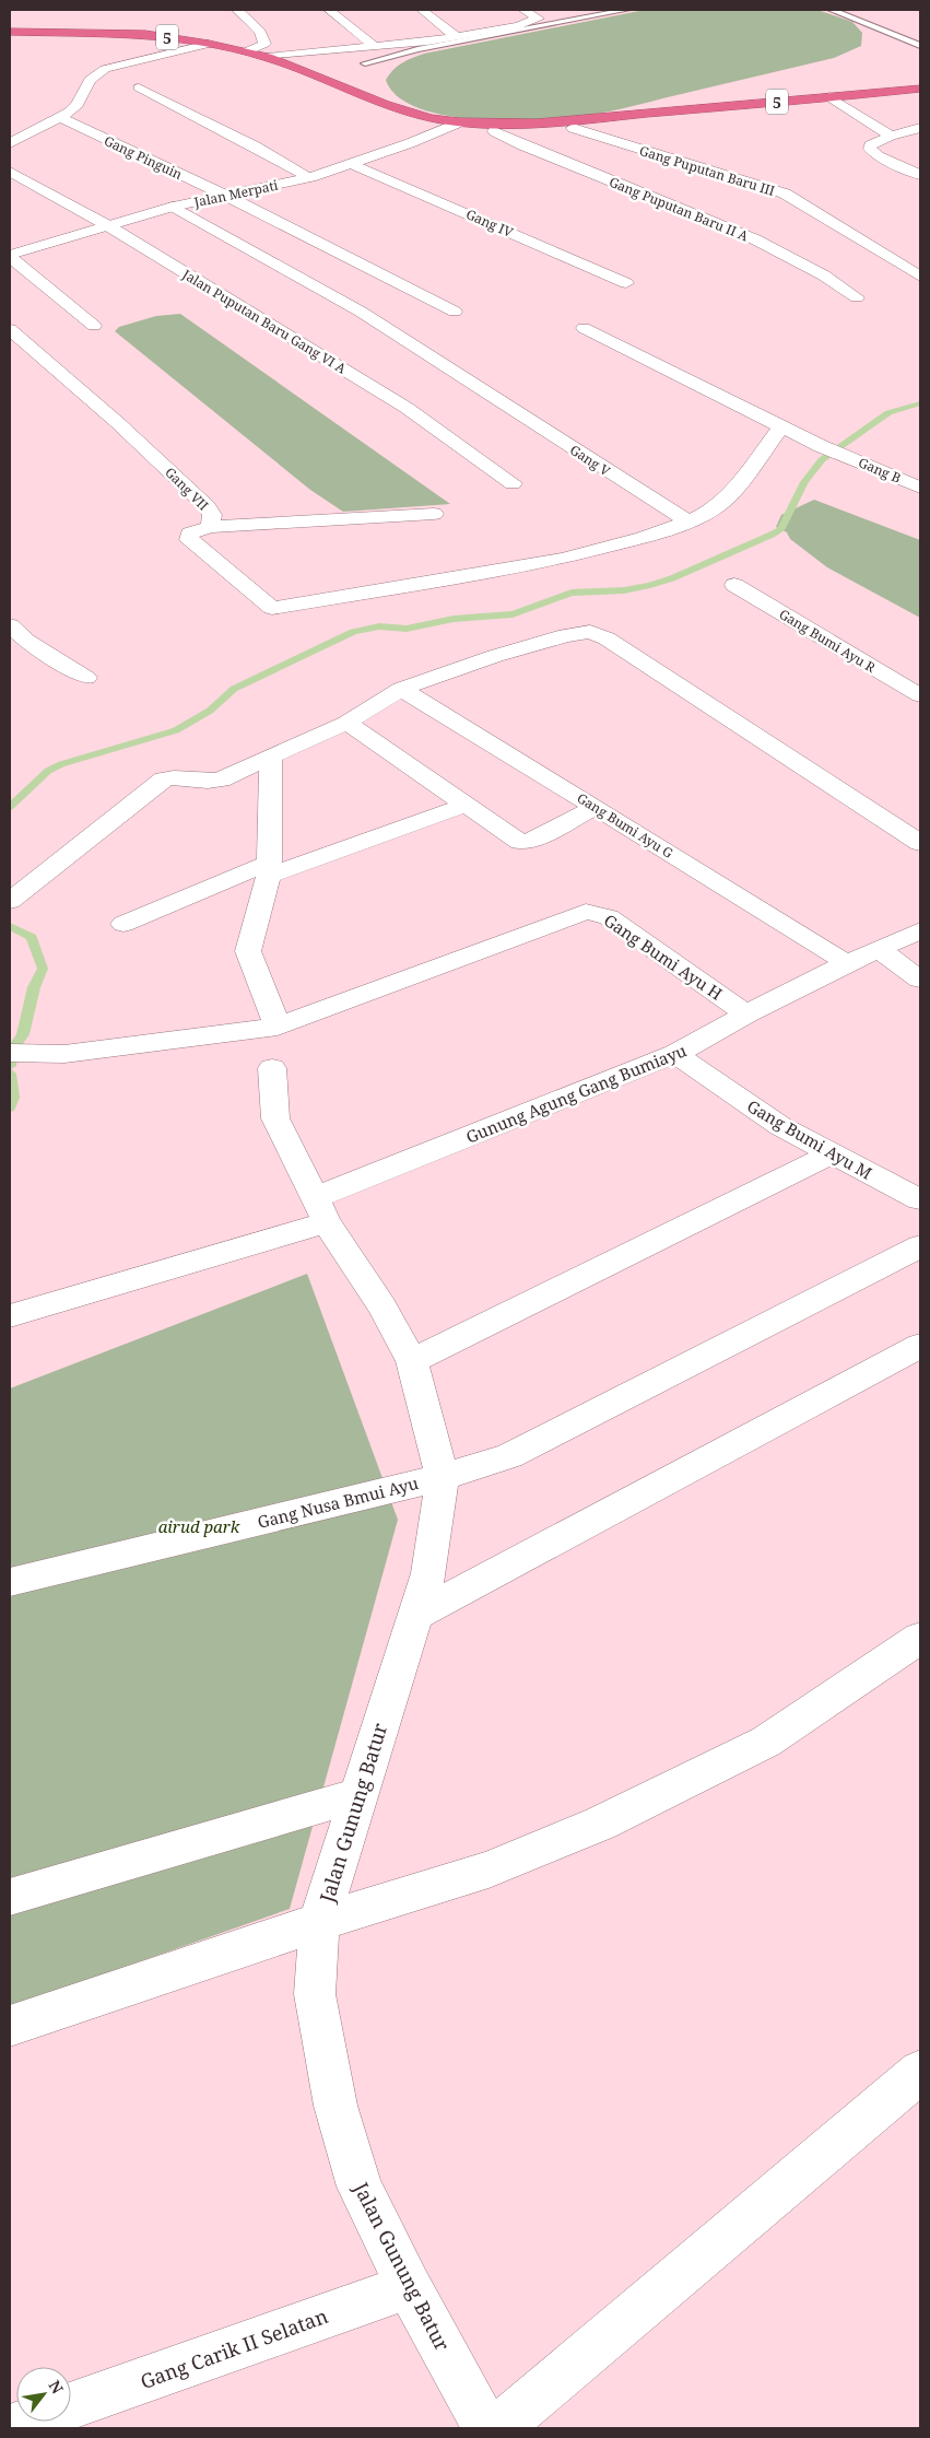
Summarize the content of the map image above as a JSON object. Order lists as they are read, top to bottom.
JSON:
{
  "streets": {
    "highway": ["5"],
    "street": [
      "Gang Pinguin",
      "Gang Puputan Baru III",
      "Jalan Merpati",
      "Gang Puputan Baru II A",
      "Gang IV",
      "Jalan Puputan Baru Gang VI A",
      "Gang V",
      "Gang B",
      "Gang VII",
      "Gang Bumi Ayu R",
      "Gang Bumi Ayu G",
      "Gang Bumi Ayu H",
      "Gunung Agung Gang Bumiayu",
      "Gang Bumi Ayu M",
      "Gang Nusa Bmui Ayu",
      "Jalan Gunung Batur",
      "Gang Carik II Selatan"
    ]
  },
  "crossings": [
    ["5", "Gang Puputan Baru III"],
    ["5", "Jalan Merpati"],
    ["5", "Gang Puputan Baru II A"],
    ["Gang Pinguin", "Jalan Merpati"],
    ["Jalan Merpati", "Gang IV"],
    ["Jalan Merpati", "Jalan Puputan Baru Gang VI A"],
    ["Jalan Merpati", "Gang V"],
    ["Gang V", "Gang VII"],
    ["Gang Bumi Ayu G", "Gunung Agung Gang Bumiayu"],
    ["Gang Bumi Ayu H", "Gunung Agung Gang Bumiayu"],
    ["Gunung Agung Gang Bumiayu", "Gang Bumi Ayu M"],
    ["Gunung Agung Gang Bumiayu", "Jalan Gunung Batur"],
    ["Gang Nusa Bmui Ayu", "Jalan Gunung Batur"],
    ["Jalan Gunung Batur", "Gang Carik II Selatan"]
  ],
  "parks": ["airud park"],
  "north": "top right"
}
